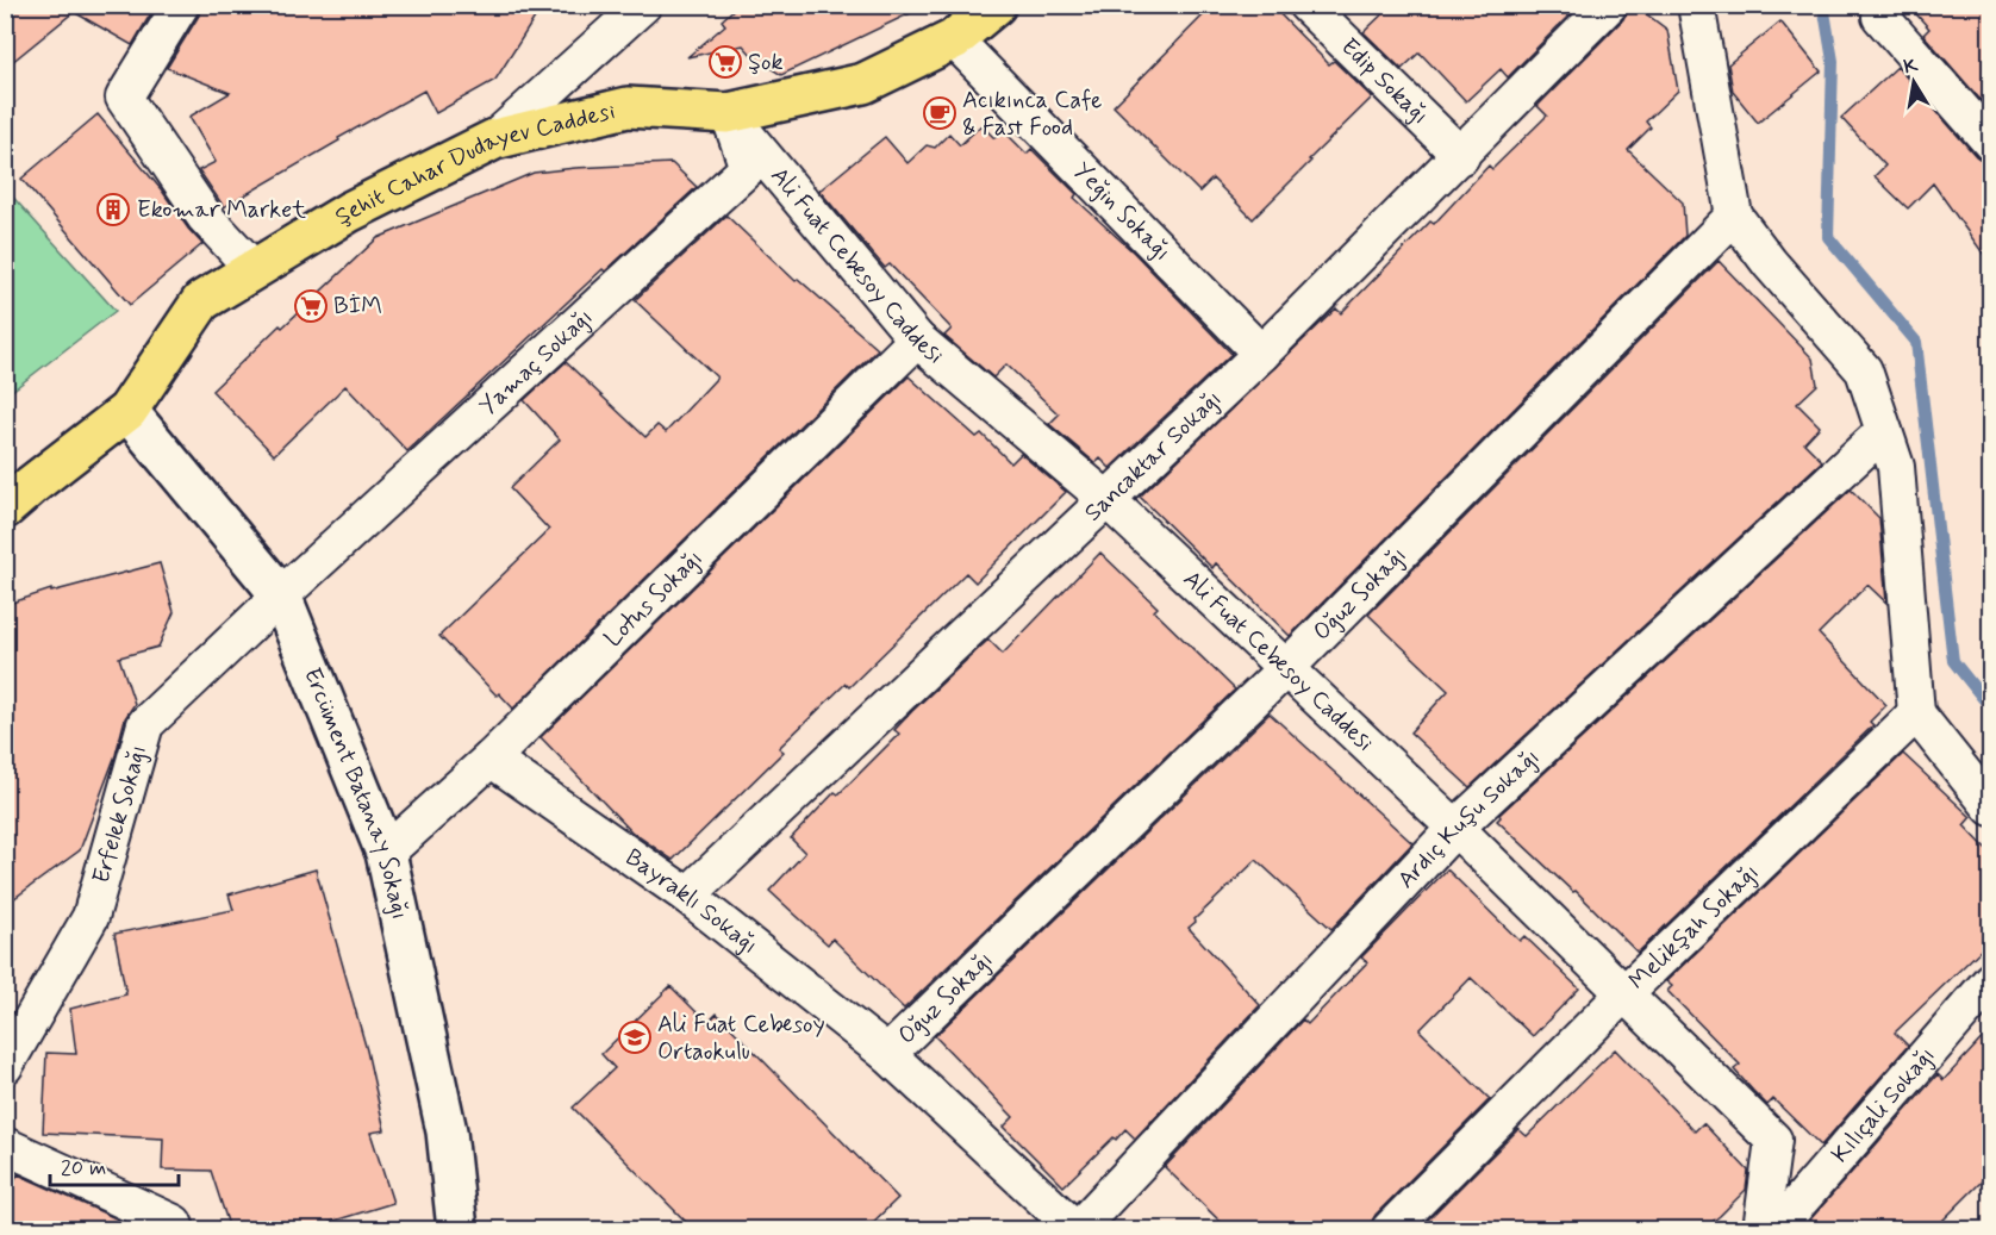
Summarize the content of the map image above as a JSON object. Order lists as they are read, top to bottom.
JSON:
{
  "streets": {
    "main road": ["Şehit Cahar Dudayev Caddesi"],
    "street": [
      "Edip Sokağı",
      "Yeğin Sokağı",
      "Ali Fuat Cebesoy Caddesi",
      "Yamaç Sokağı",
      "Sancaktar Sokağı",
      "Oğuz Sokağı",
      "Lotus Sokağı",
      "Ercüment Batanay Sokağı",
      "Erfelek Sokağı",
      "Ardıç Kuşu Sokağı",
      "Bayraklı Sokağı",
      "Melikşah Sokağı",
      "Kılıçali Sokağı"
    ]
  },
  "crossings": [
    ["Edip Sokağı", "Sancaktar Sokağı"],
    ["Şehit Cahar Dudayev Caddesi", "Yeğin Sokağı"],
    ["Şehit Cahar Dudayev Caddesi", "Ali Fuat Cebesoy Caddesi"],
    ["Şehit Cahar Dudayev Caddesi", "Yamaç Sokağı"],
    ["Şehit Cahar Dudayev Caddesi", "Ercüment Batanay Sokağı"],
    ["Yeğin Sokağı", "Sancaktar Sokağı"],
    ["Ali Fuat Cebesoy Caddesi", "Yamaç Sokağı"],
    ["Ali Fuat Cebesoy Caddesi", "Sancaktar Sokağı"],
    ["Ali Fuat Cebesoy Caddesi", "Oğuz Sokağı"],
    ["Ali Fuat Cebesoy Caddesi", "Lotus Sokağı"],
    ["Ali Fuat Cebesoy Caddesi", "Ardıç Kuşu Sokağı"],
    ["Ali Fuat Cebesoy Caddesi", "Melikşah Sokağı"],
    ["Yamaç Sokağı", "Ercüment Batanay Sokağı"],
    ["Yamaç Sokağı", "Erfelek Sokağı"],
    ["Sancaktar Sokağı", "Bayraklı Sokağı"],
    ["Oğuz Sokağı", "Bayraklı Sokağı"],
    ["Lotus Sokağı", "Ercüment Batanay Sokağı"],
    ["Lotus Sokağı", "Bayraklı Sokağı"],
    ["Ercüment Batanay Sokağı", "Erfelek Sokağı"],
    ["Ardıç Kuşu Sokağı", "Bayraklı Sokağı"]
  ],
  "places": {
    "supermarket": ["Şok", "BİM"],
    "cafe": ["Acıkınca Cafe & Fast Food"],
    "building": ["Ekomar Market"],
    "school or university": ["Ali Fuat Cebesoy Ortaokulu"]
  },
  "scale_bar": "20 m",
  "north": "top"
}
